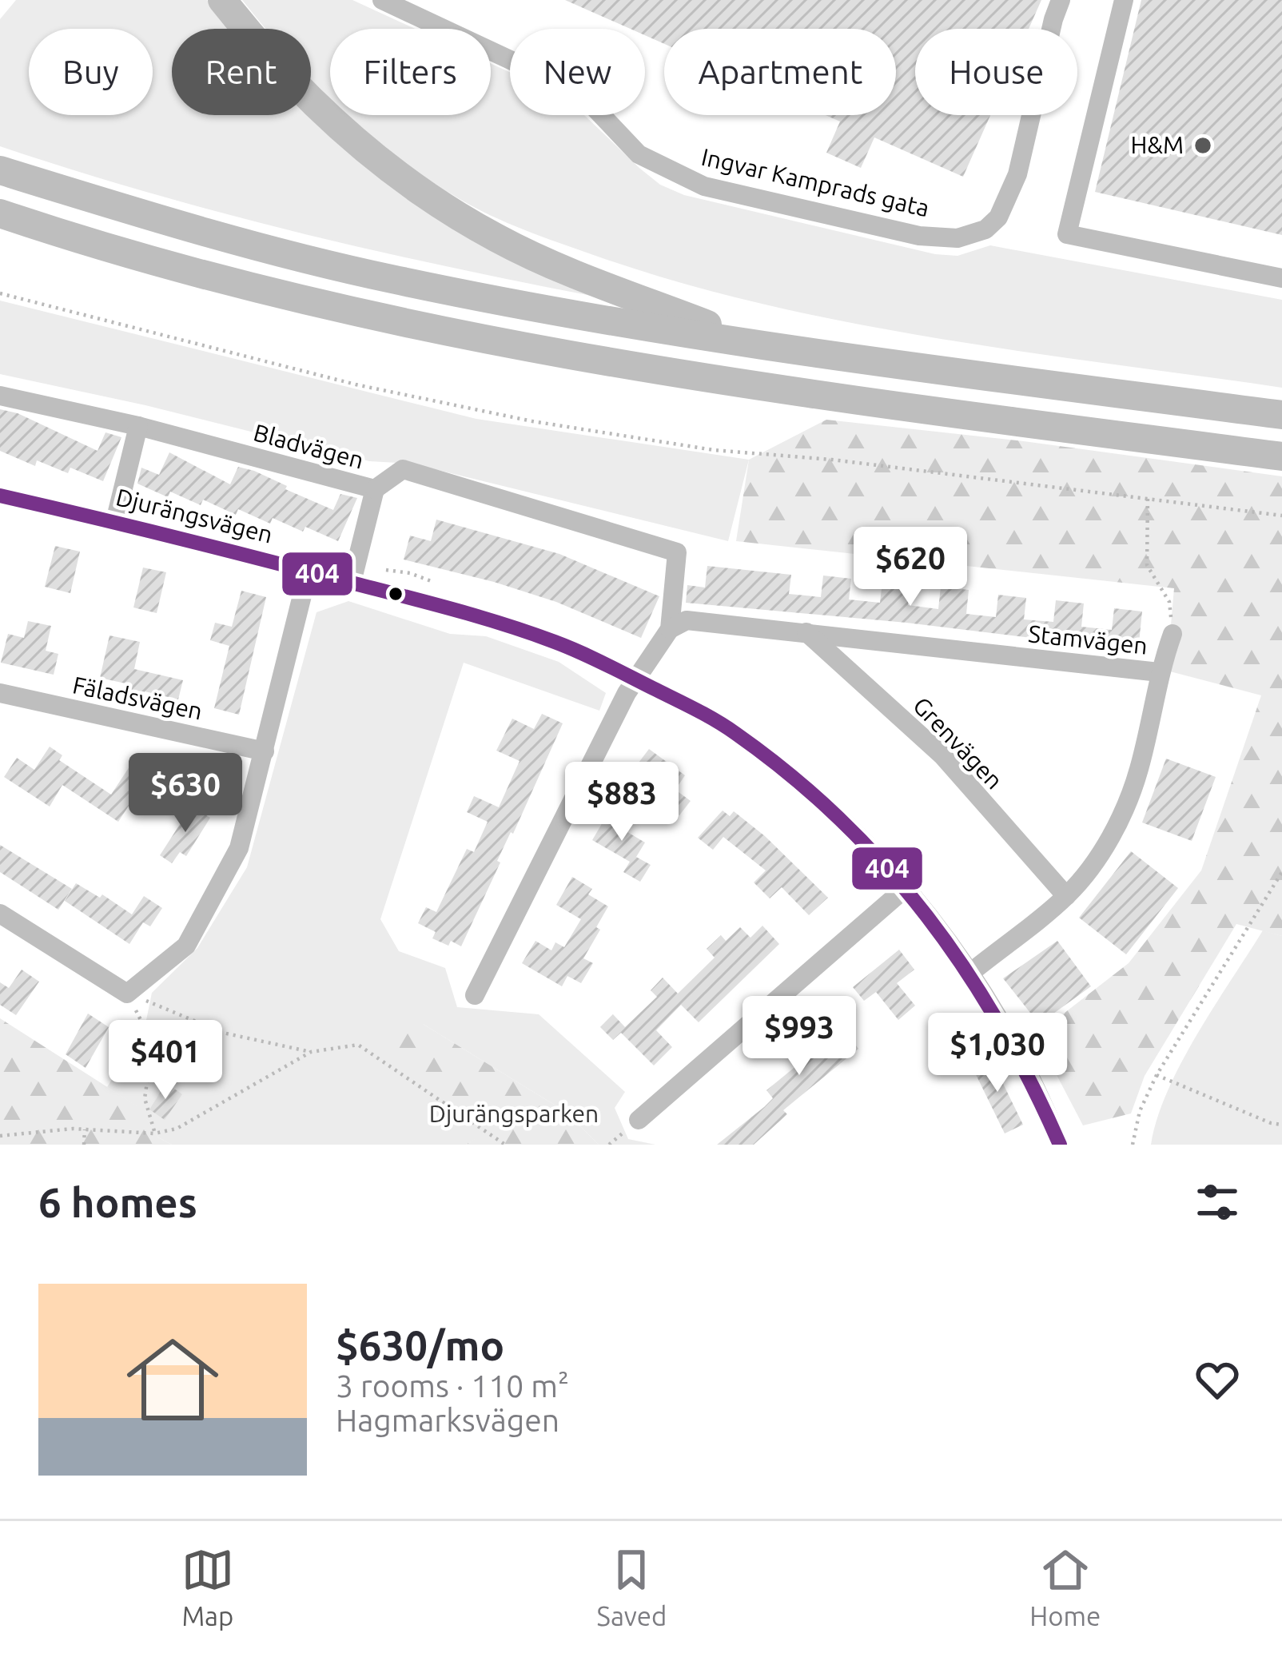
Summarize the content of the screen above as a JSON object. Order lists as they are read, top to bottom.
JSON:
{
  "streets": {
    "street": [
      "Ingvar Kamprads gata",
      "Bladvägen",
      "Djurängsvägen",
      "Stamvägen",
      "Fäladsvägen",
      "Grenvägen"
    ]
  },
  "crossings": [
    ["Bladvägen", "Djurängsvägen"],
    ["Djurängsvägen", "Stamvägen"],
    ["Stamvägen", "Grenvägen"]
  ],
  "parks": ["Djurängsparken"],
  "places": ["H&M"],
  "lines": ["transit line 404"],
  "page": {
    "chip": [
      "Buy",
      "Rent",
      "Filters",
      "New",
      "Apartment",
      "House"
    ],
    "price": [
      "$620",
      "$630",
      "$883",
      "$993",
      "$1,030",
      "$401"
    ],
    "heading": "6 homes",
    "list": [
      {
        "name": "$630/mo",
        "note": "3 rooms · 110 m² · Hagmarksvägen"
      }
    ],
    "tabs": ["Map", "Saved", "Home"]
  }
}
